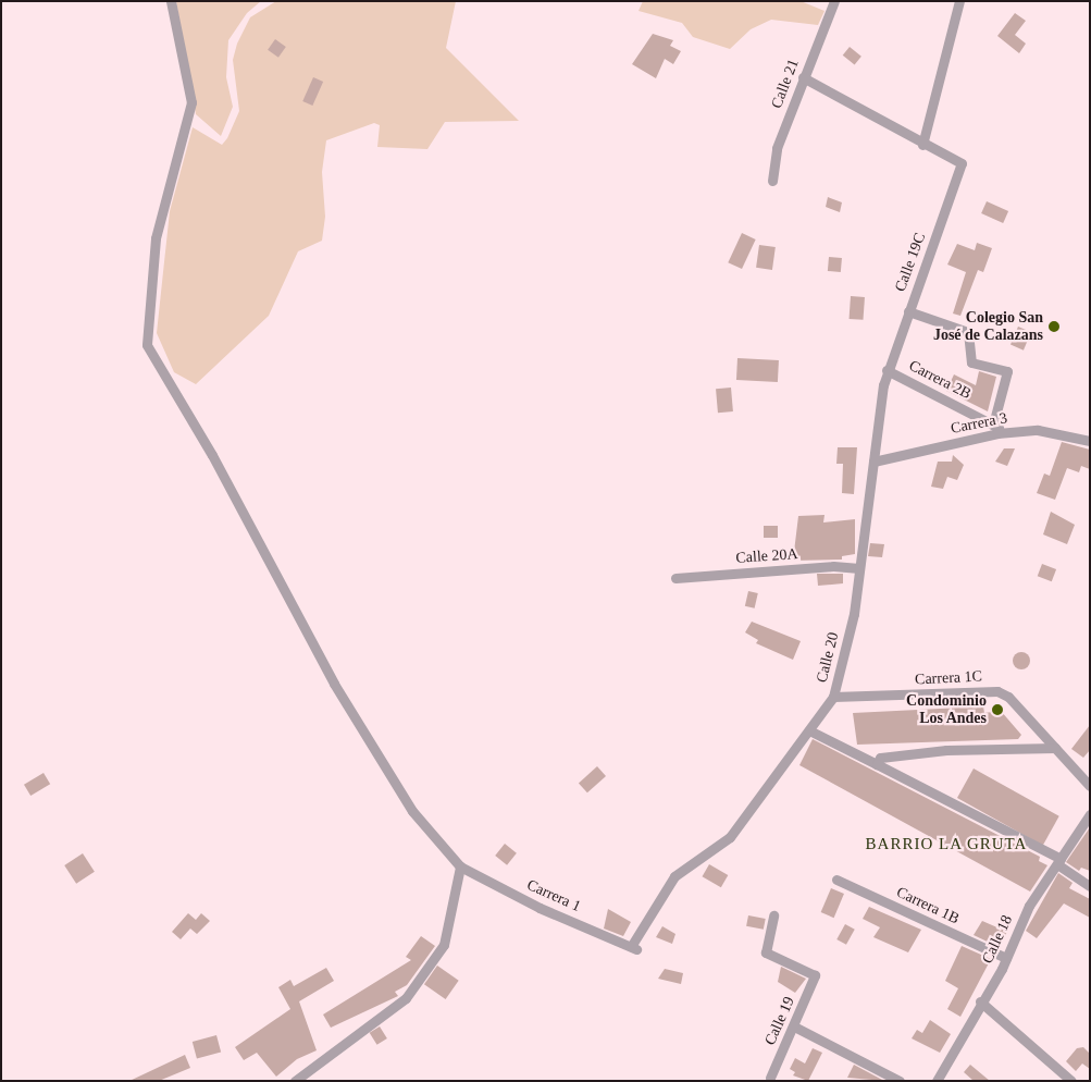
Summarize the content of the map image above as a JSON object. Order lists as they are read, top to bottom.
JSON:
{
  "streets": {
    "street": [
      "Calle 21",
      "Calle 19C",
      "Carrera 2B",
      "Carrera 3",
      "Calle 20A",
      "Calle 20",
      "Carrera 1C",
      "Carrera 1",
      "Carrera 1B",
      "Calle 18",
      "Calle 19"
    ]
  },
  "crossings": [
    ["Calle 19C", "Carrera 2B"],
    ["Calle 19C", "Calle 20"],
    ["Carrera 2B", "Carrera 3"],
    ["Carrera 2B", "Calle 20"],
    ["Carrera 3", "Calle 20"],
    ["Calle 20A", "Calle 20"],
    ["Calle 20", "Carrera 1C"],
    ["Calle 20", "Carrera 1"],
    ["Carrera 1B", "Calle 18"]
  ],
  "districts": ["BARRIO LA GRUTA"],
  "places": ["Colegio San José de Calazans", "Condominio Los Andes"]
}
